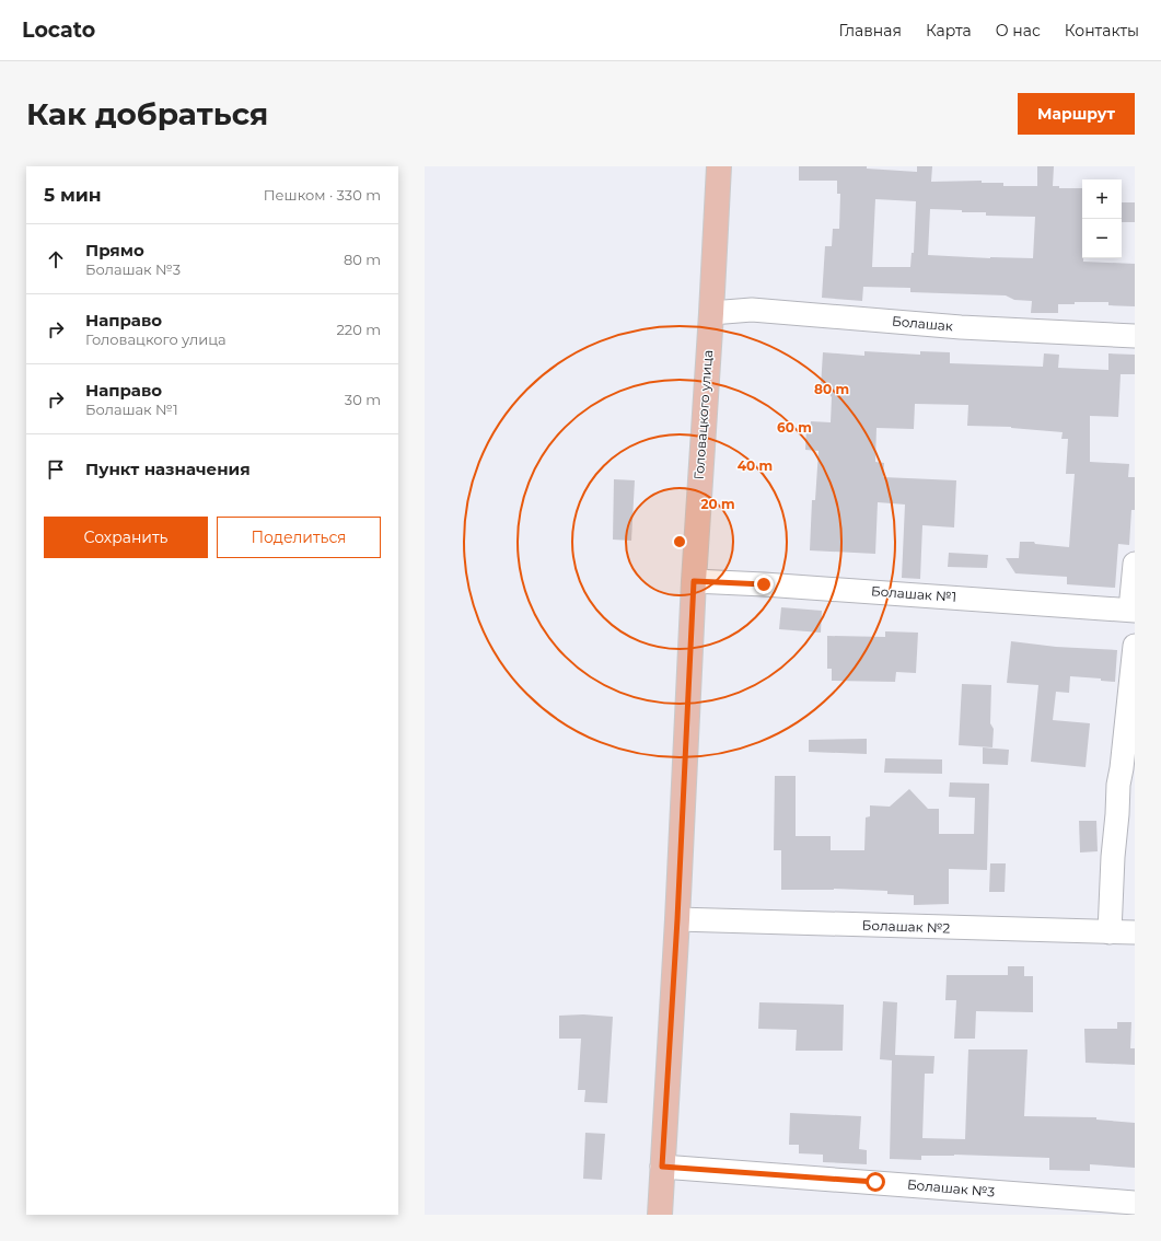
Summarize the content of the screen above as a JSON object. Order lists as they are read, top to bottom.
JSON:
{
  "streets": {
    "main road": ["Головацкого улица"],
    "street": [
      "Болашак",
      "Болашак №1",
      "Болашак №2",
      "Болашак №3"
    ]
  },
  "crossings": [
    ["Болашак", "Головацкого улица"],
    ["Головацкого улица", "Болашак №1"],
    ["Головацкого улица", "Болашак №2"],
    ["Головацкого улица", "Болашак №3"]
  ],
  "page": {
    "header": "Locato",
    "nav": [
      "Главная",
      "Карта",
      "О нас",
      "Контакты"
    ],
    "buttons": [
      "Маршрут",
      ["Сохранить", "Поделиться"]
    ],
    "title": "Как добраться",
    "heading": ["5 мин", "Пешком · 330 m"],
    "map_buttons": ["+", "−"],
    "list": [
      ["Прямо", "Болашак №3", "80 m"],
      ["Направо", "Головацкого улица", "220 m"],
      ["Направо", "Болашак №1", "30 m"],
      "Пункт назначения"
    ]
  },
  "rings": [
    "80 m",
    "60 m",
    "40 m",
    "20 m"
  ]
}
